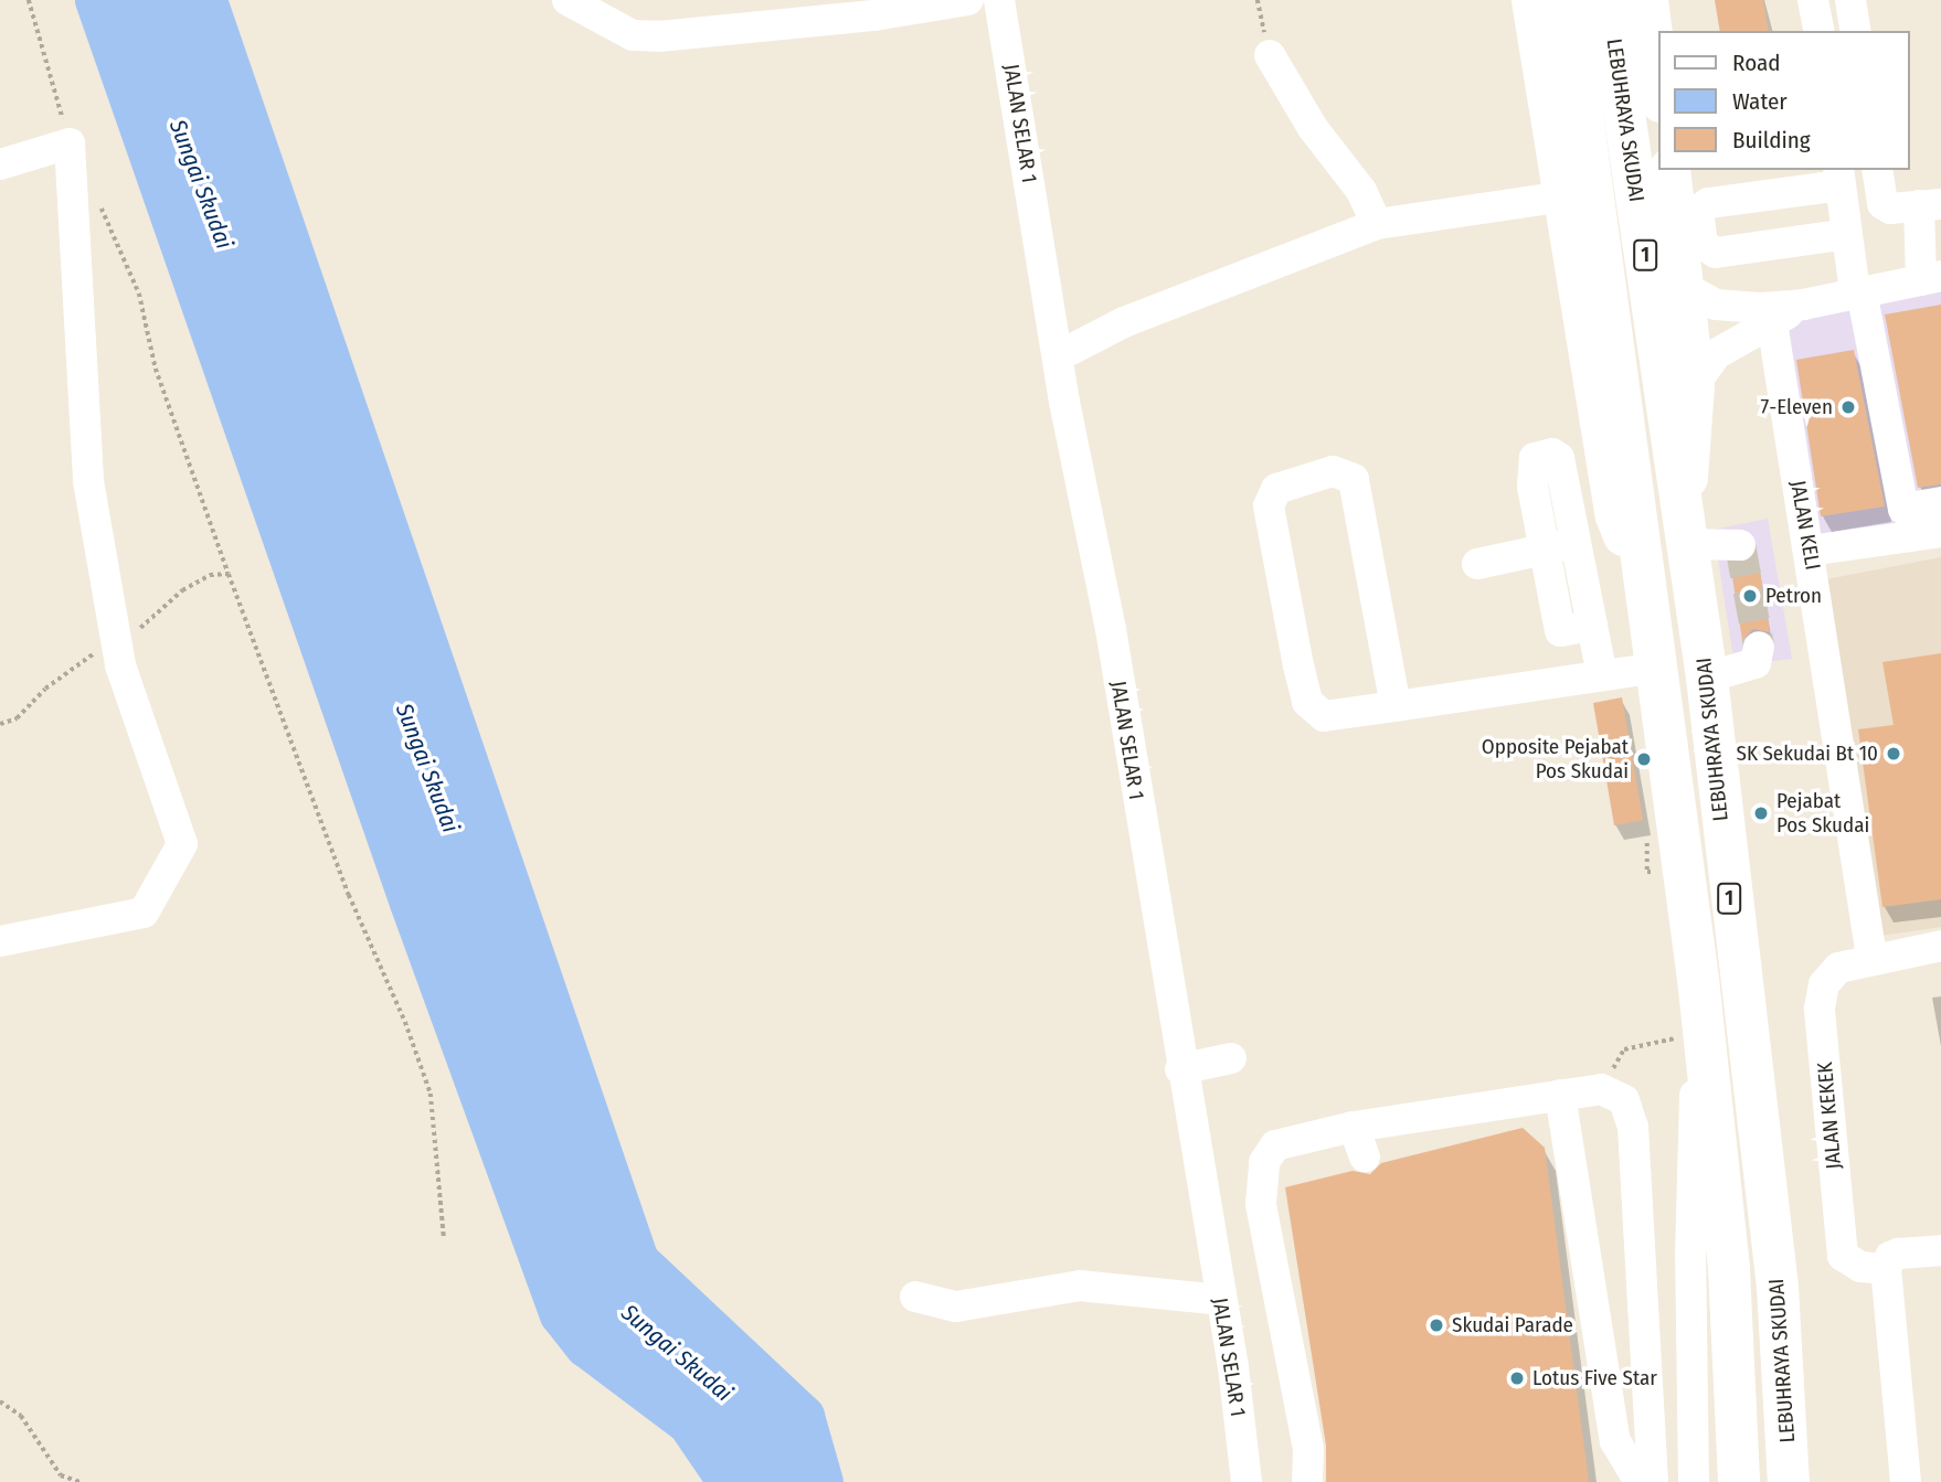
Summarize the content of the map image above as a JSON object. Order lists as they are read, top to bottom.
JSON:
{
  "streets": {
    "highway": ["LEBUHRAYA SKUDAI", "1"],
    "street": ["JALAN SELAR 1", "JALAN KELI", "JALAN KEKEK"]
  },
  "crossings": [
    ["JALAN KELI", "JALAN KEKEK"]
  ],
  "water": ["Sungai Skudai"],
  "places": [
    "7-Eleven",
    "Petron",
    "SK Sekudai Bt 10",
    "Opposite Pejabat Pos Skudai",
    "Pejabat Pos Skudai",
    "Skudai Parade",
    "Lotus Five Star"
  ],
  "legend": ["Road", "Water", "Building"]
}
